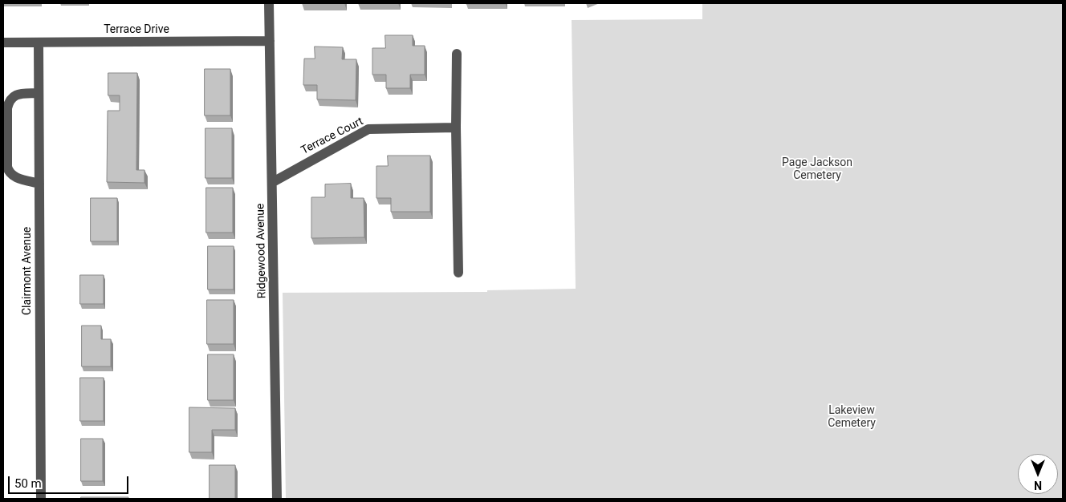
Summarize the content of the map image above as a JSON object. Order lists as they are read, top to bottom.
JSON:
{
  "streets": {
    "street": [
      "Terrace Drive",
      "Terrace Court",
      "Ridgewood Avenue",
      "Clairmont Avenue"
    ]
  },
  "crossings": [
    ["Terrace Drive", "Ridgewood Avenue"],
    ["Terrace Drive", "Clairmont Avenue"],
    ["Terrace Court", "Ridgewood Avenue"]
  ],
  "parks": ["Page Jackson Cemetery", "Lakeview Cemetery"],
  "scale_bar": "50 m",
  "north": "bottom"
}
